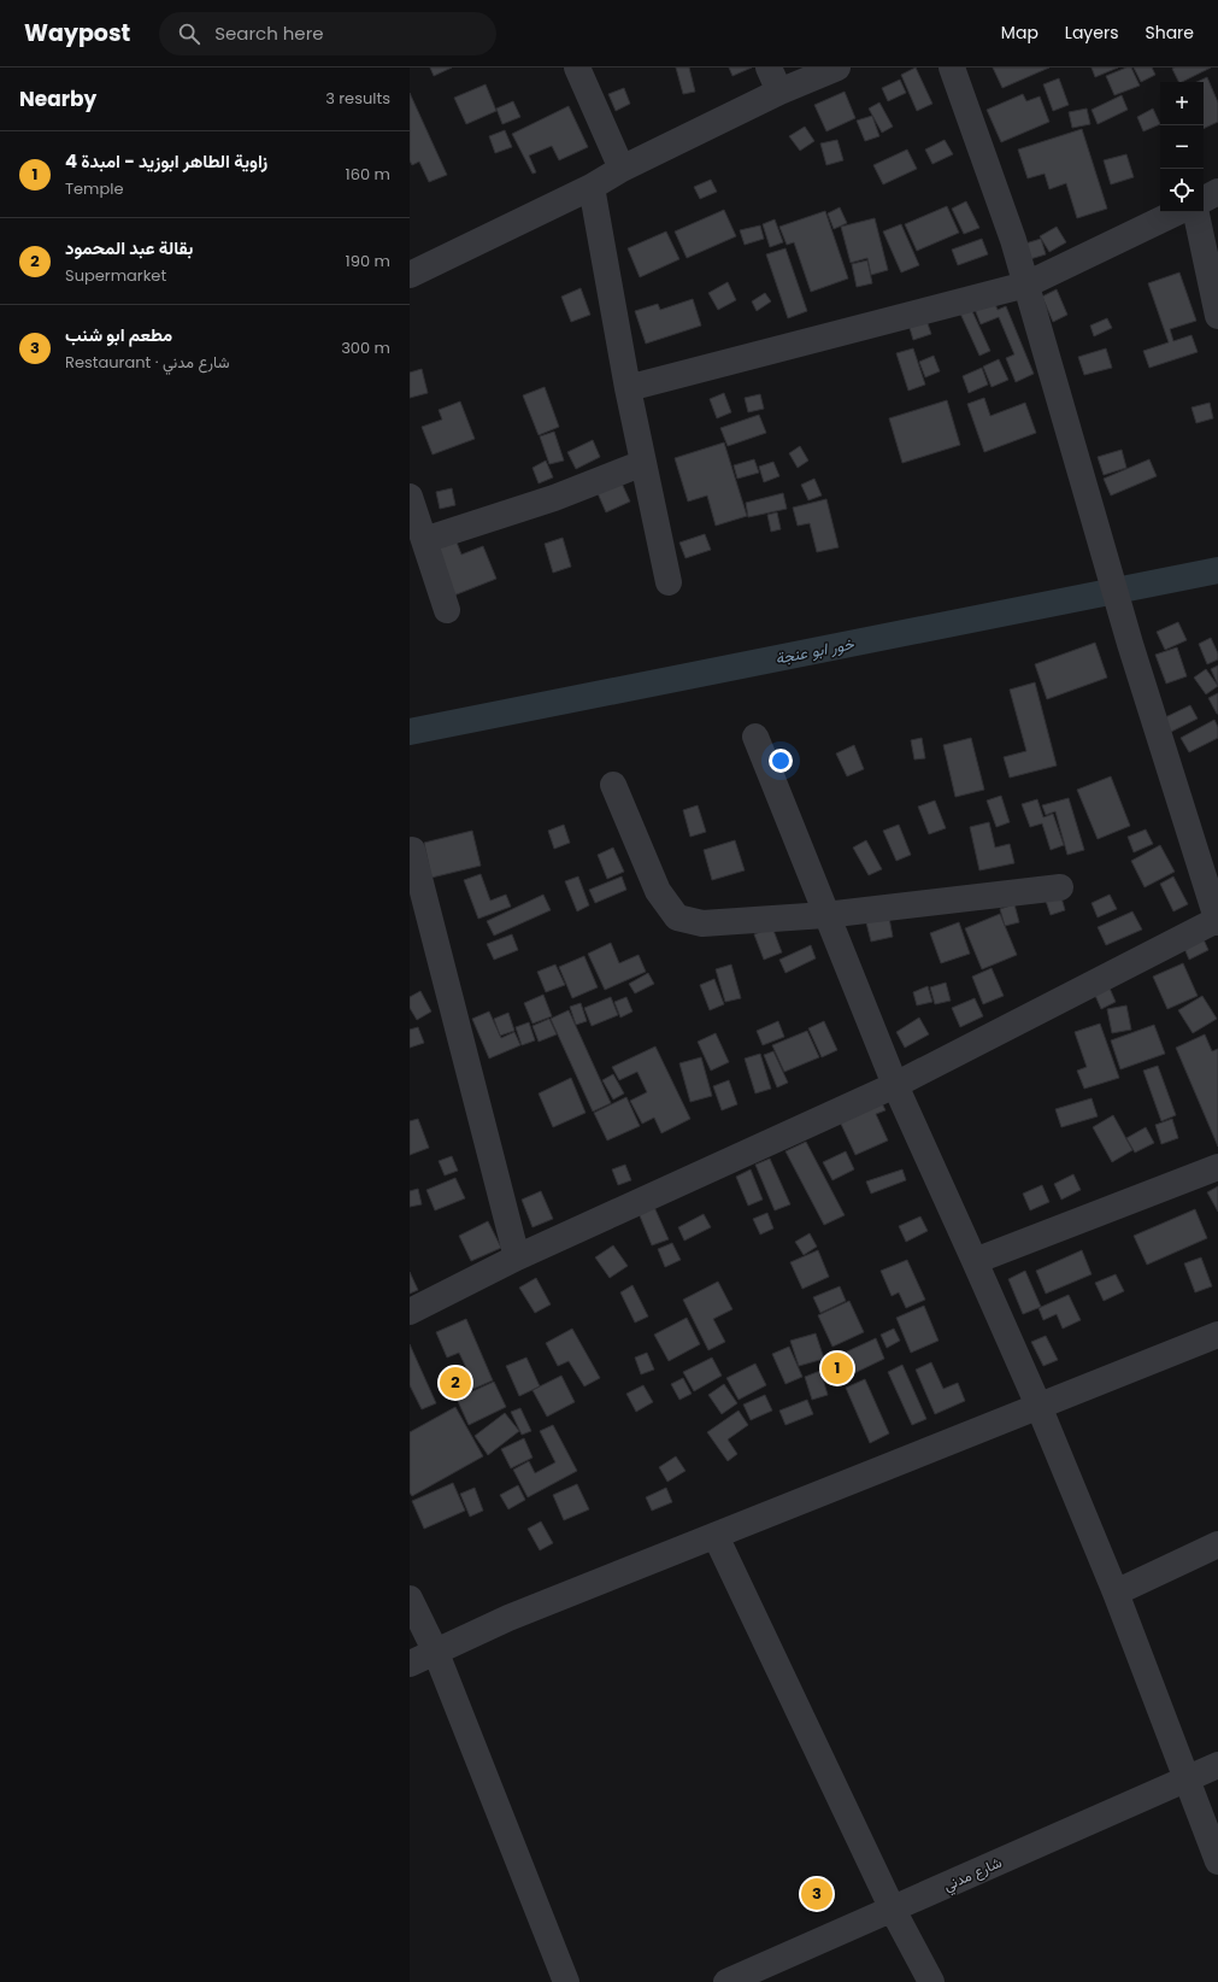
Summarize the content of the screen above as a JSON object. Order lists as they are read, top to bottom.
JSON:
{
  "streets": {
    "street": ["شارع مدني"]
  },
  "water": ["خور ابو عنجة"],
  "page": {
    "header": "Waypost",
    "search": "Search here",
    "nav": ["Map", "Layers", "Share"],
    "heading": ["Nearby", "3 results"],
    "map_buttons": ["+", "−"],
    "list": [
      {
        "mark": "1",
        "name": "زاوية الطاهر ابوزيد - امبدة 4",
        "note": "Temple",
        "value": "160 m"
      },
      {
        "mark": "2",
        "name": "بقالة عبد المحمود",
        "note": "Supermarket",
        "value": "190 m"
      },
      {
        "mark": "3",
        "name": "مطعم ابو شنب",
        "note": "Restaurant · شارع مدني",
        "value": "300 m"
      }
    ],
    "pins": ["1", "2", "3"]
  }
}
